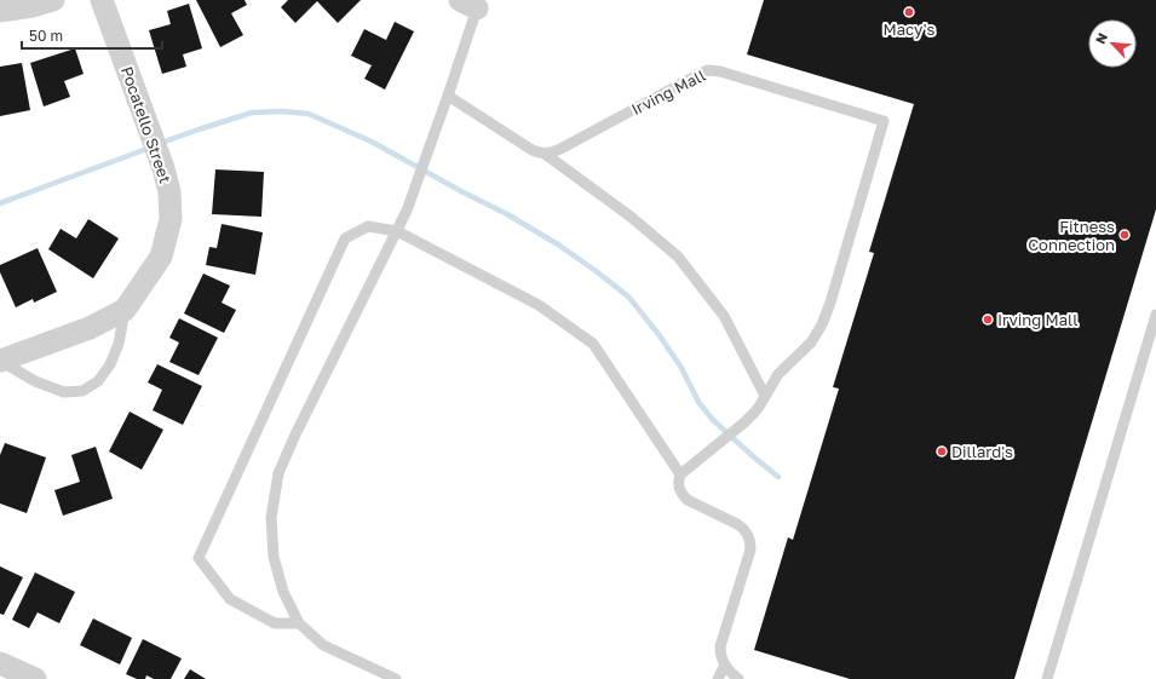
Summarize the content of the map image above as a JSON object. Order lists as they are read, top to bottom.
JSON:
{
  "streets": {
    "street": ["Pocatello Street"],
    "lane": ["Irving Mall"]
  },
  "places": [
    "Macy's",
    "Fitness Connection",
    "Irving Mall",
    "Dillard's"
  ],
  "scale_bar": "50 m",
  "north": "top left"
}
